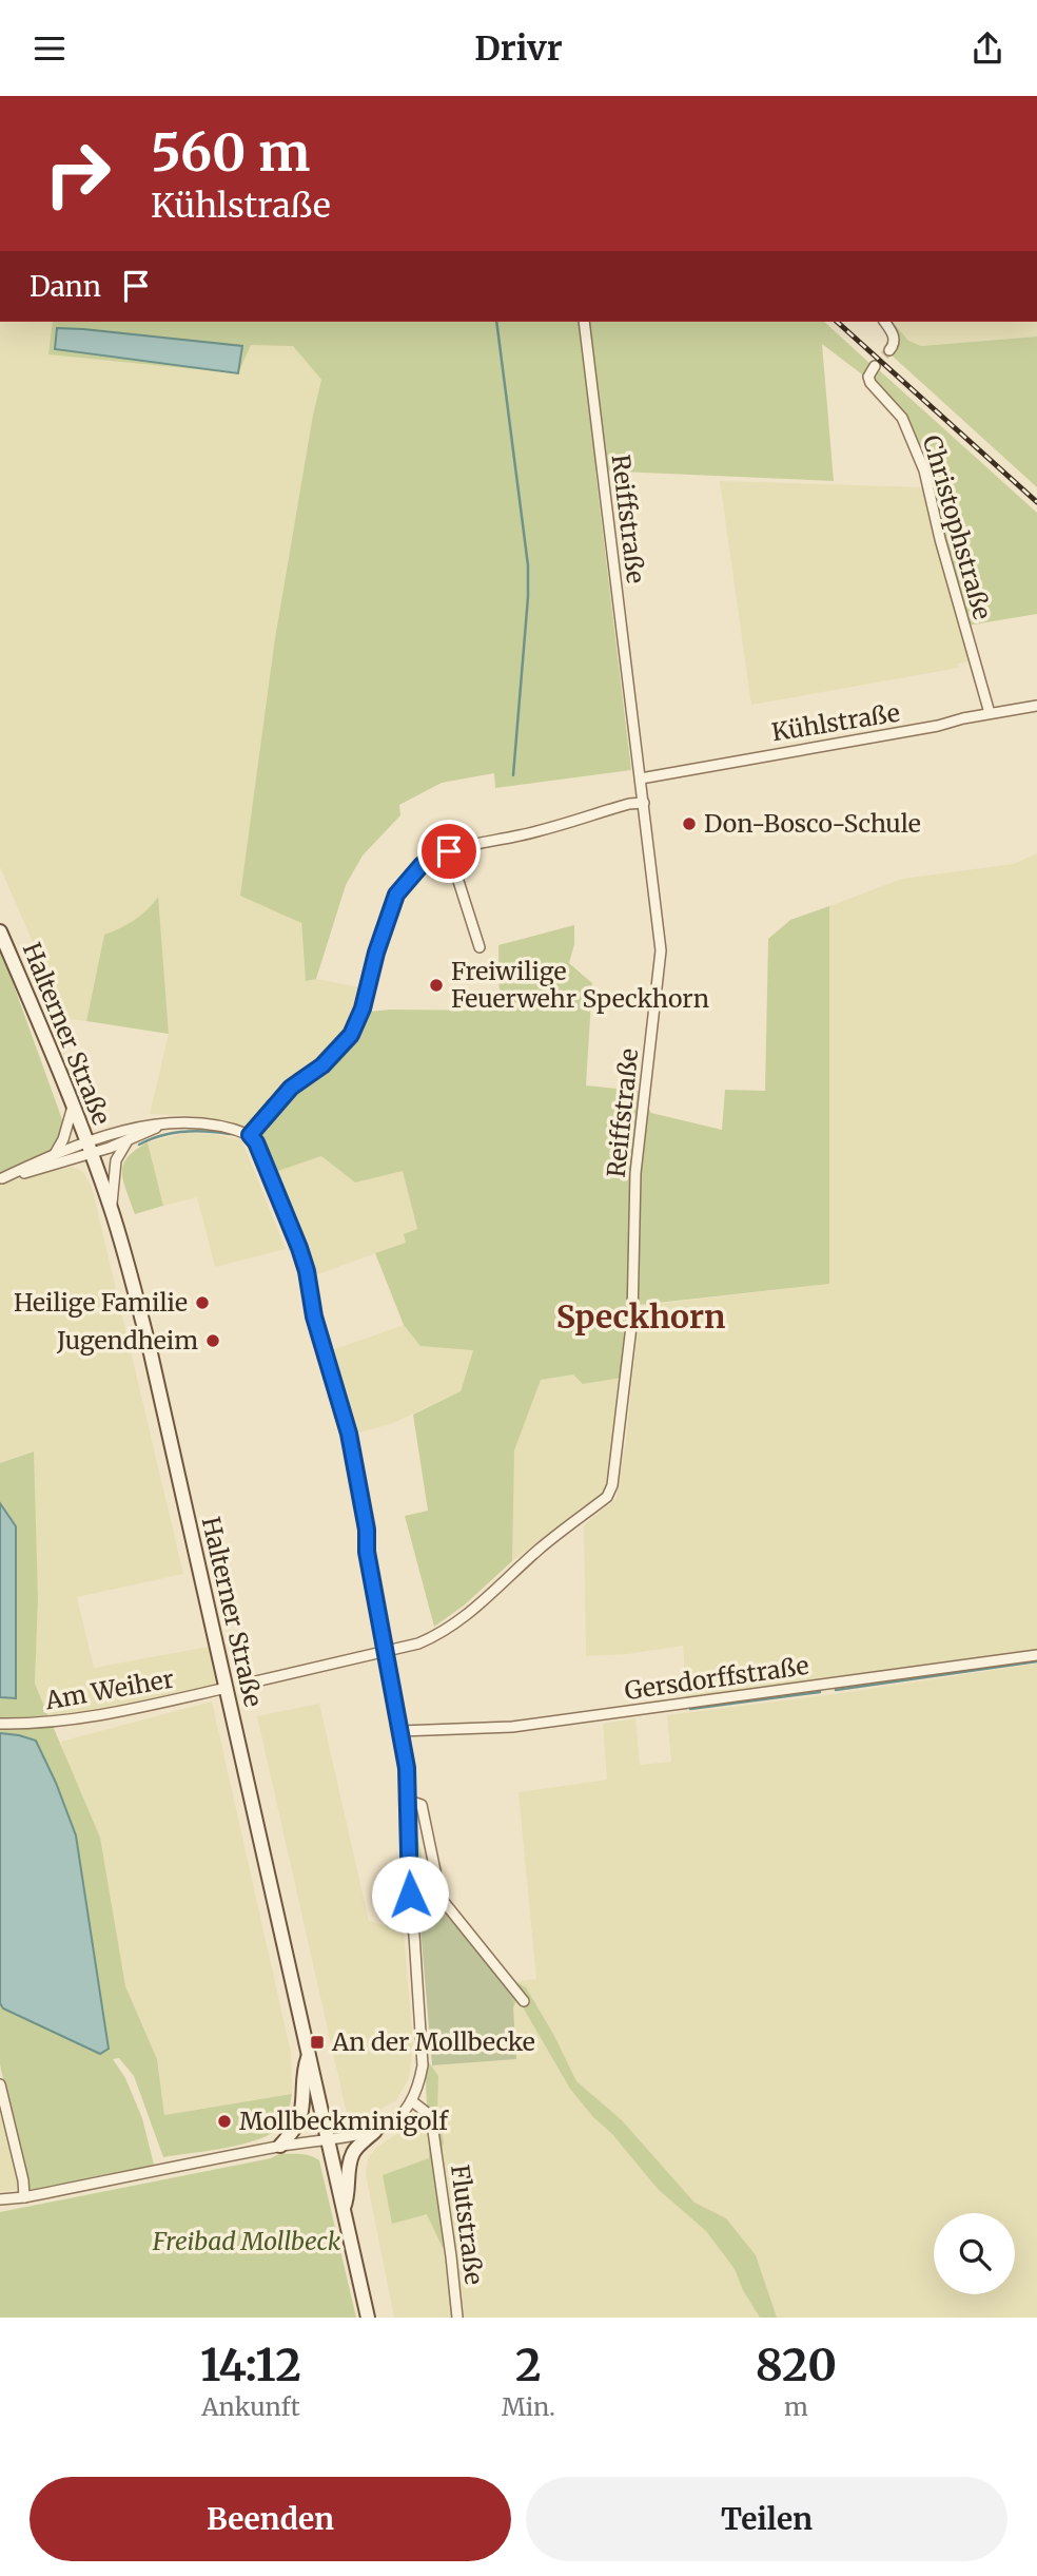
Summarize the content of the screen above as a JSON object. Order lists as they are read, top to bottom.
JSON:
{
  "streets": {
    "main road": ["Halterner Straße"],
    "street": [
      "Reiffstraße",
      "Christophstraße",
      "Kühlstraße",
      "Gersdorffstraße",
      "Am Weiher",
      "Flutstraße"
    ]
  },
  "crossings": [
    ["Reiffstraße", "Kühlstraße"],
    ["Christophstraße", "Kühlstraße"],
    ["Halterner Straße", "Am Weiher"]
  ],
  "districts": ["Speckhorn"],
  "parks": ["Freibad Mollbeck"],
  "places": {
    "other": [
      "Don-Bosco-Schule",
      "Freiwilige Feuerwehr Speckhorn",
      "Heilige Familie",
      "Jugendheim",
      "Mollbeckminigolf"
    ],
    "transit": ["An der Mollbecke"]
  },
  "page": {
    "header": "Drivr",
    "turn": ["560 m", "Kühlstraße"],
    "then": "Dann",
    "eta": [
      "14:12",
      "Ankunft",
      "2",
      "Min.",
      "820",
      "m"
    ],
    "buttons": ["Beenden", "Teilen"]
  }
}
